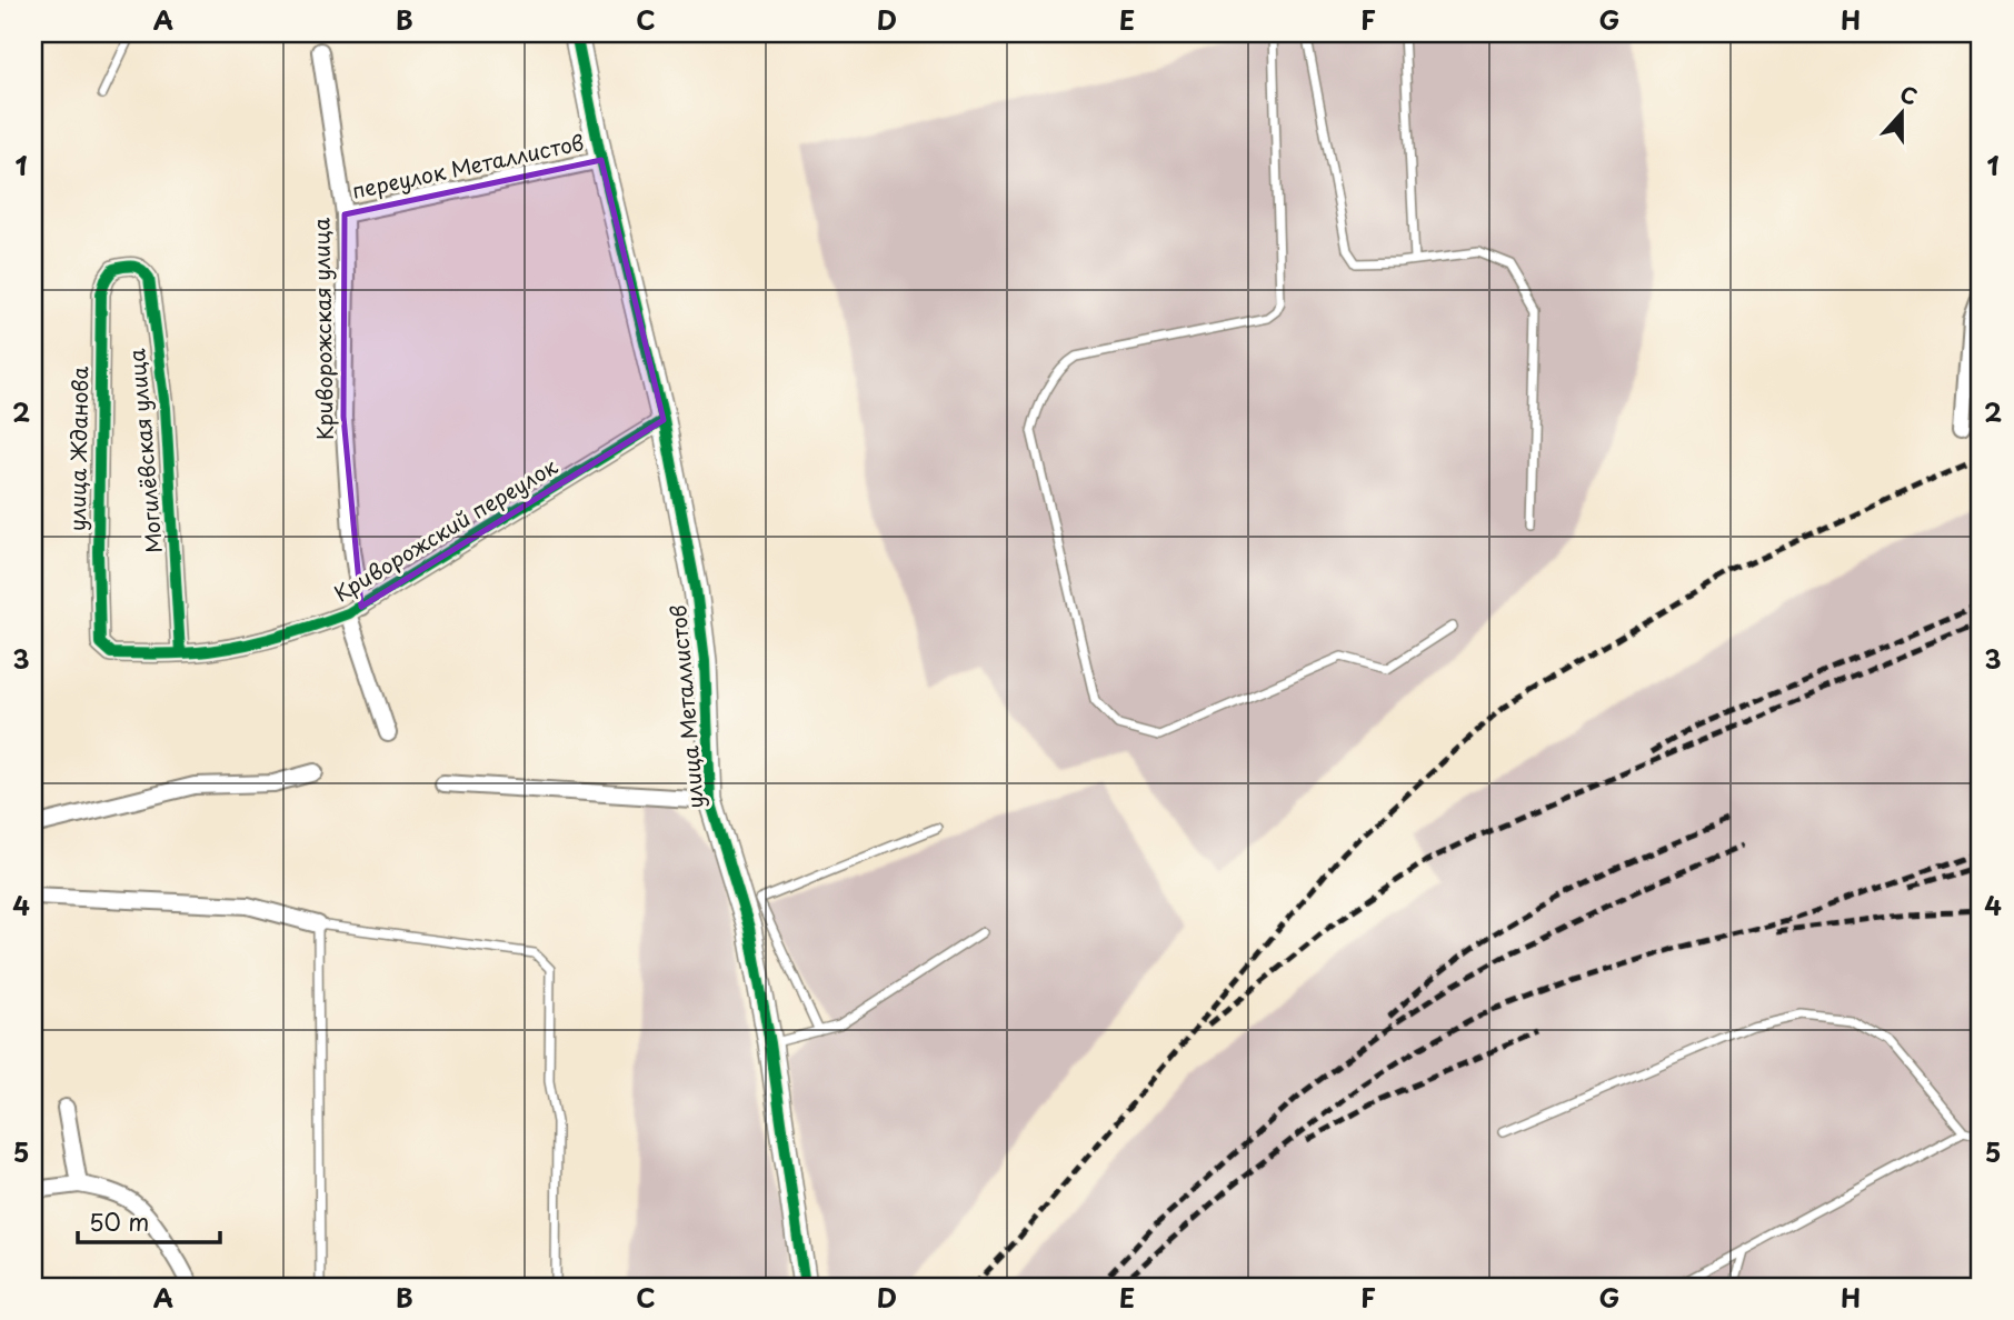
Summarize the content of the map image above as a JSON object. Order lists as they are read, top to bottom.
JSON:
{
  "streets": {
    "street": [
      "переулок Металлистов",
      "Криворожская улица",
      "улица Жданова",
      "Могилёвская улица",
      "Криворожский переулок",
      "улица Металлистов"
    ]
  },
  "crossings": [
    ["переулок Металлистов", "Криворожская улица"],
    ["переулок Металлистов", "улица Металлистов"],
    ["Криворожская улица", "Криворожский переулок"],
    ["улица Жданова", "Могилёвская улица"],
    ["улица Жданова", "Криворожский переулок"],
    ["Могилёвская улица", "Криворожский переулок"],
    ["Криворожский переулок", "улица Металлистов"]
  ],
  "scale_bar": "50 m",
  "north": "top",
  "grid": {
    "columns": [
      "A",
      "B",
      "C",
      "D",
      "E",
      "F",
      "G",
      "H"
    ],
    "rows": [
      "1",
      "2",
      "3",
      "4",
      "5"
    ]
  }
}
